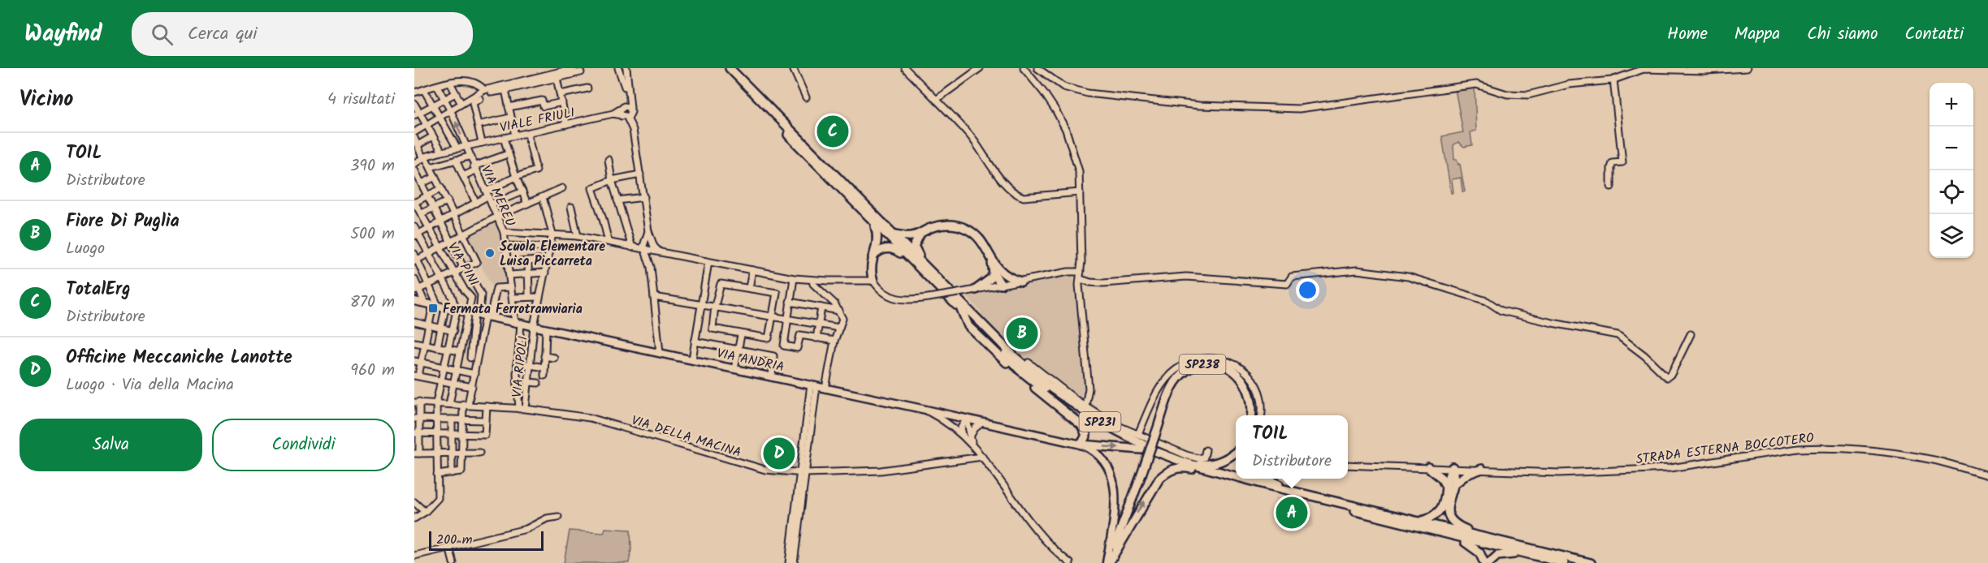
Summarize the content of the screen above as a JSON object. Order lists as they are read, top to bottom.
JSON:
{
  "streets": {
    "highway": ["SP238", "SP231"],
    "main road": ["VIA ANDRIA"],
    "street": [
      "VIALE FRIULI",
      "VIA MEREU",
      "VIA PINI",
      "VIA RIPOLI",
      "VIA DELLA MACINA",
      "STRADA ESTERNA BOCCOTERO"
    ]
  },
  "crossings": [
    ["VIALE FRIULI", "VIA MEREU"],
    ["VIA MEREU", "VIA ANDRIA"],
    ["VIA MEREU", "VIA RIPOLI"],
    ["VIA MEREU", "VIA DELLA MACINA"],
    ["VIA PINI", "VIA ANDRIA"],
    ["VIA ANDRIA", "SP238"],
    ["VIA ANDRIA", "VIA RIPOLI"],
    ["VIA RIPOLI", "VIA DELLA MACINA"]
  ],
  "places": {
    "other": ["Scuola Elementare Luisa Piccarreta"],
    "transit": ["Fermata Ferrotramviaria"]
  },
  "scale_bar": "200 m",
  "page": {
    "header": "Wayfind",
    "search": "Cerca qui",
    "nav": [
      "Home",
      "Mappa",
      "Chi siamo",
      "Contatti"
    ],
    "heading": ["Vicino", "4 risultati"],
    "map_buttons": ["+", "−"],
    "pins": [
      "C",
      "B",
      "D",
      "A"
    ],
    "list": [
      {
        "mark": "A",
        "name": "TOIL",
        "note": "Distributore",
        "value": "390 m"
      },
      {
        "mark": "B",
        "name": "Fiore Di Puglia",
        "note": "Luogo",
        "value": "500 m"
      },
      {
        "mark": "C",
        "name": "TotalErg",
        "note": "Distributore",
        "value": "870 m"
      },
      {
        "mark": "D",
        "name": "Officine Meccaniche Lanotte",
        "note": "Luogo · Via della Macina",
        "value": "960 m"
      }
    ],
    "buttons": ["Salva", "Condividi"],
    "popup": ["TOIL", "Distributore"],
    "scale": "200 m"
  }
}
